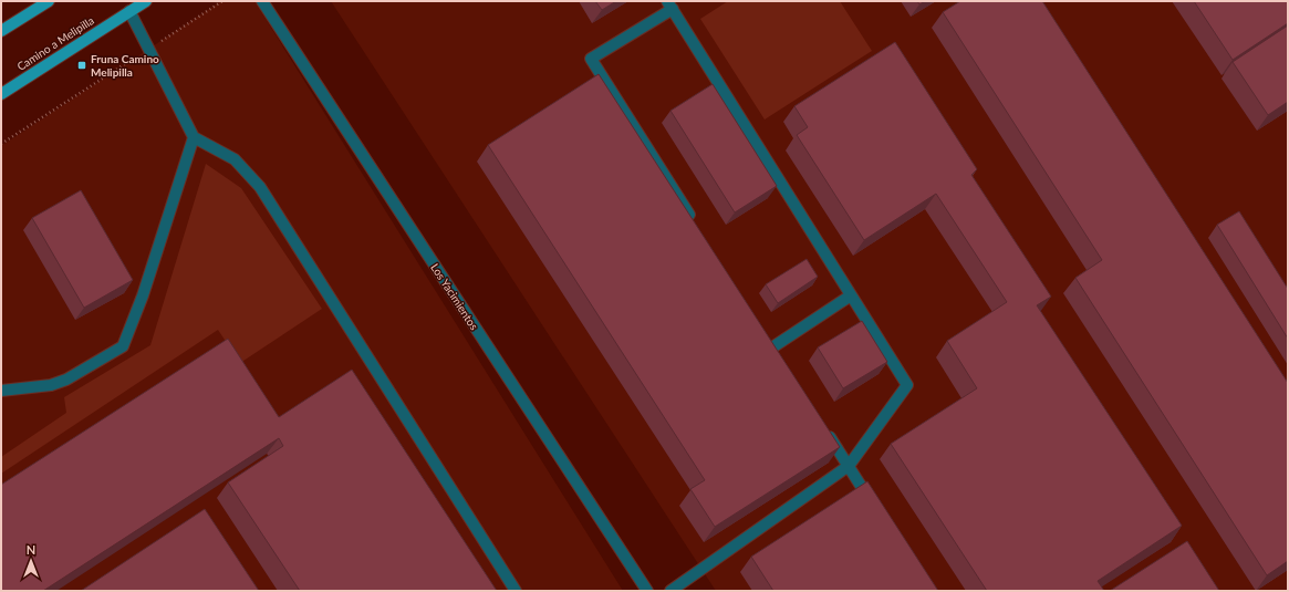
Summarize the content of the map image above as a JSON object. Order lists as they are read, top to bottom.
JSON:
{
  "streets": {
    "main road": ["Camino a Melipilla"],
    "street": ["Los Yacimientos"]
  },
  "places": {
    "transit": ["Fruna Camino Melipilla"]
  },
  "north": "top"
}
